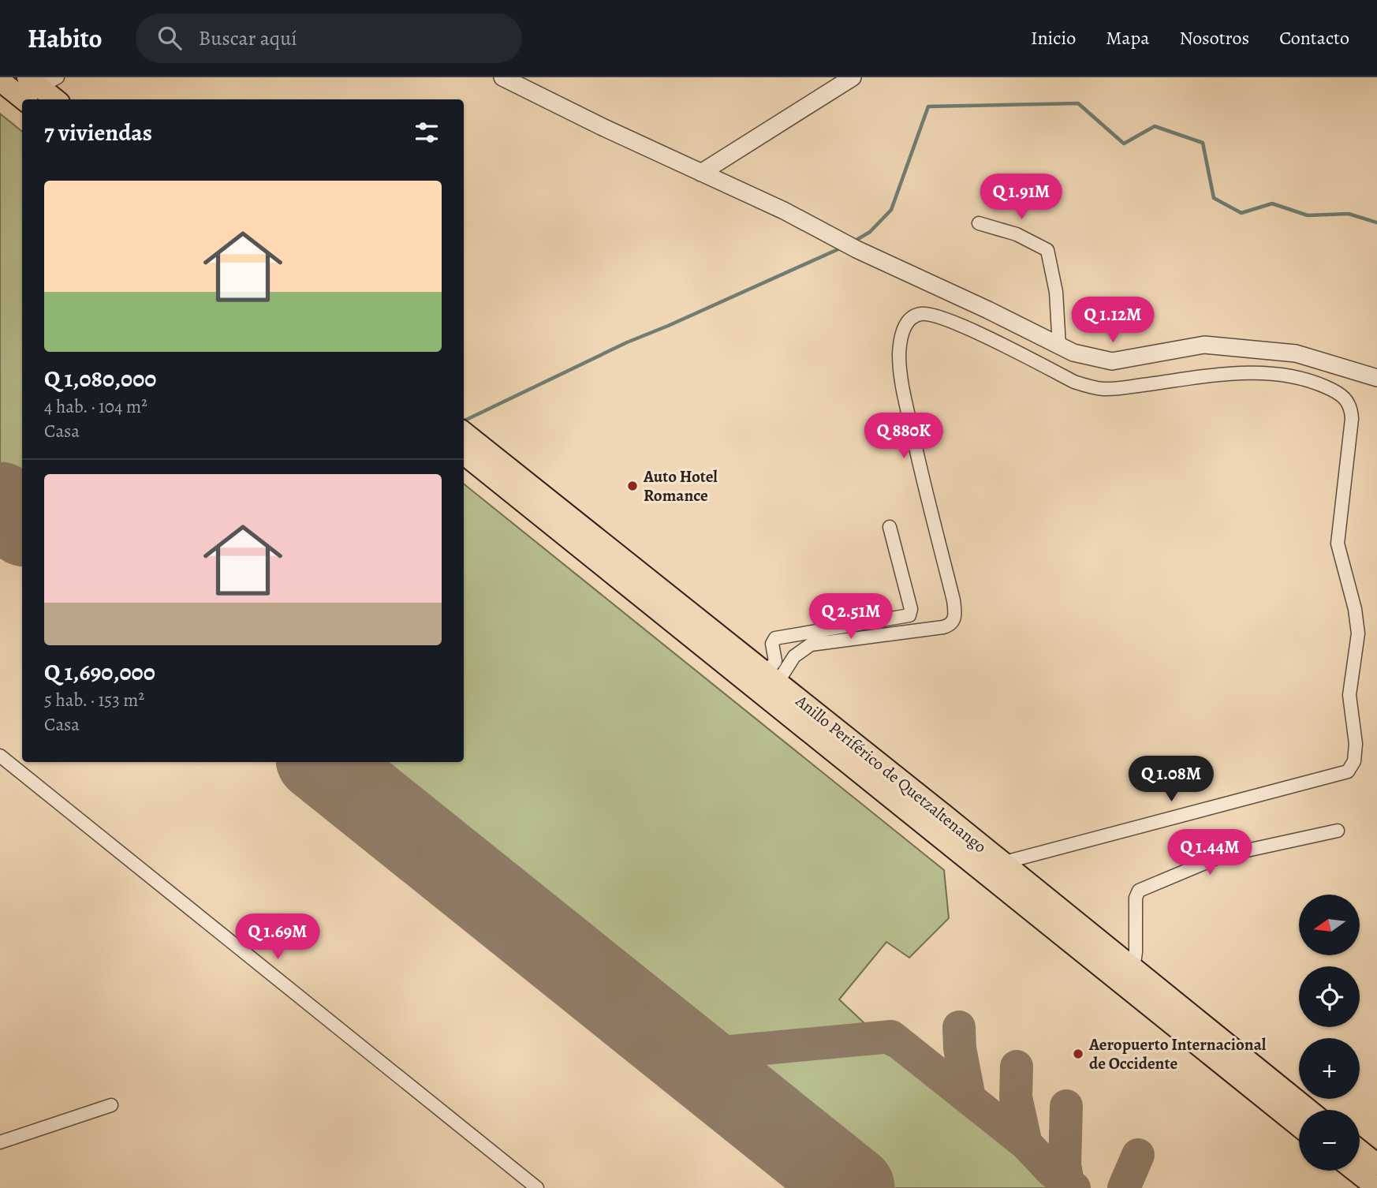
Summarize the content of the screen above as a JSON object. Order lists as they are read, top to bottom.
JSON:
{
  "streets": {
    "highway": ["Anillo Periférico de Quetzaltenango"]
  },
  "places": ["Auto Hotel Romance", "Aeropuerto Internacional de Occidente"],
  "north": "left",
  "page": {
    "header": "Habito",
    "search": "Buscar aquí",
    "nav": [
      "Inicio",
      "Mapa",
      "Nosotros",
      "Contacto"
    ],
    "heading": "7 viviendas",
    "list": [
      {
        "name": "Q 1,080,000",
        "note": "4 hab. · 104 m² · Casa"
      },
      {
        "name": "Q 1,690,000",
        "note": "5 hab. · 153 m² · Casa"
      }
    ],
    "price": [
      "Q 1.91M",
      "Q 1.12M",
      "Q 880K",
      "Q 2.51M",
      "Q 1.08M",
      "Q 1.44M",
      "Q 1.69M"
    ],
    "map_buttons": ["+", "−"]
  }
}
